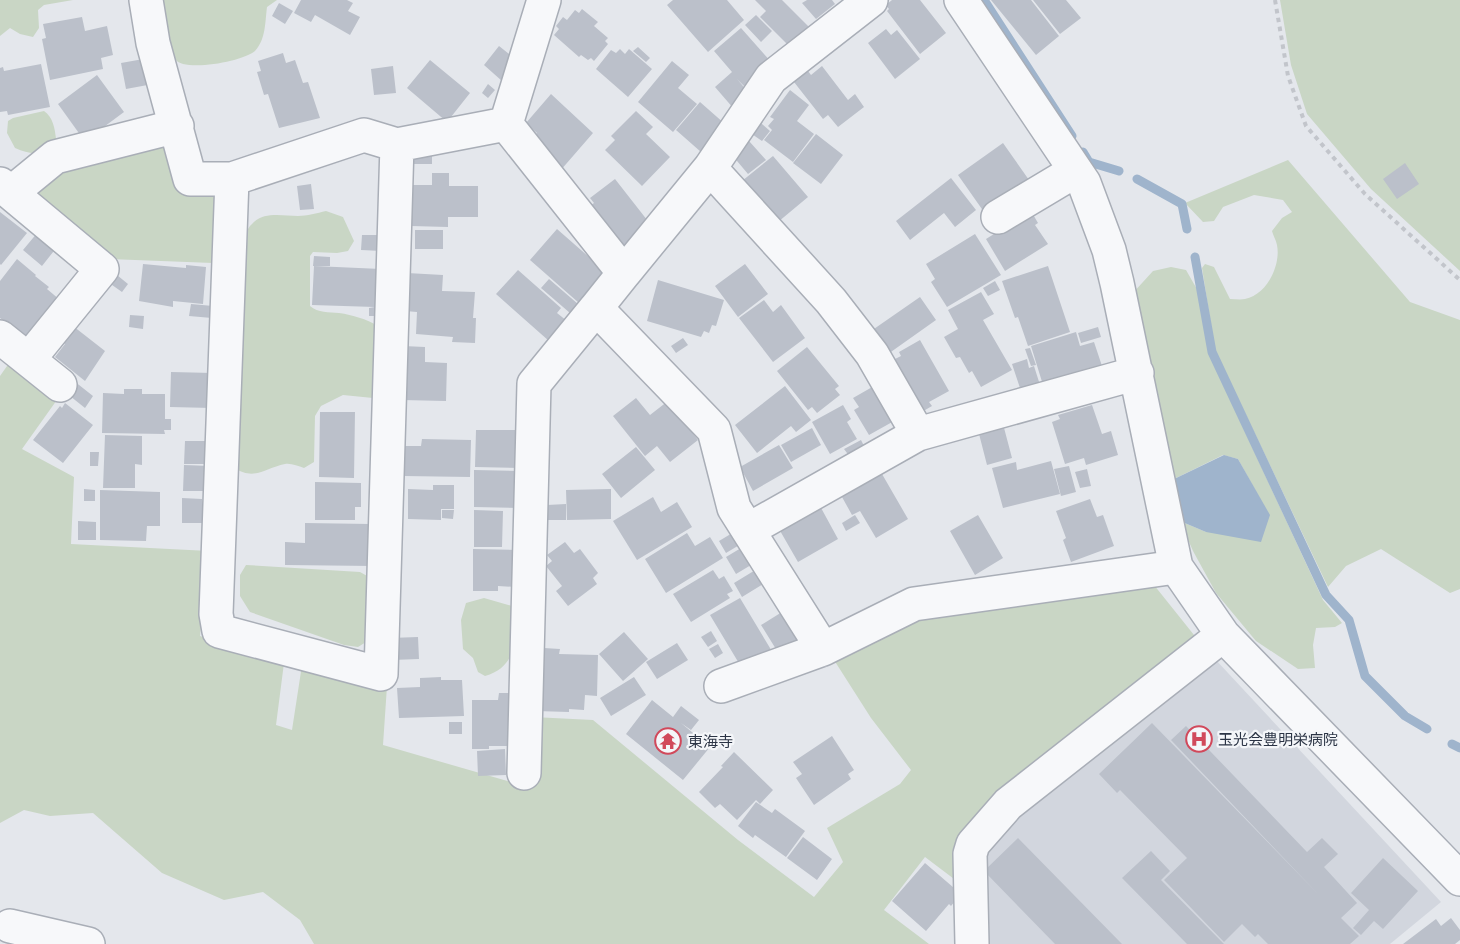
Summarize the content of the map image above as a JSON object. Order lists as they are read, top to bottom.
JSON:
{
  "places": {
    "hospital": ["玉光会豊明栄病院"],
    "temple": ["東海寺"]
  }
}
